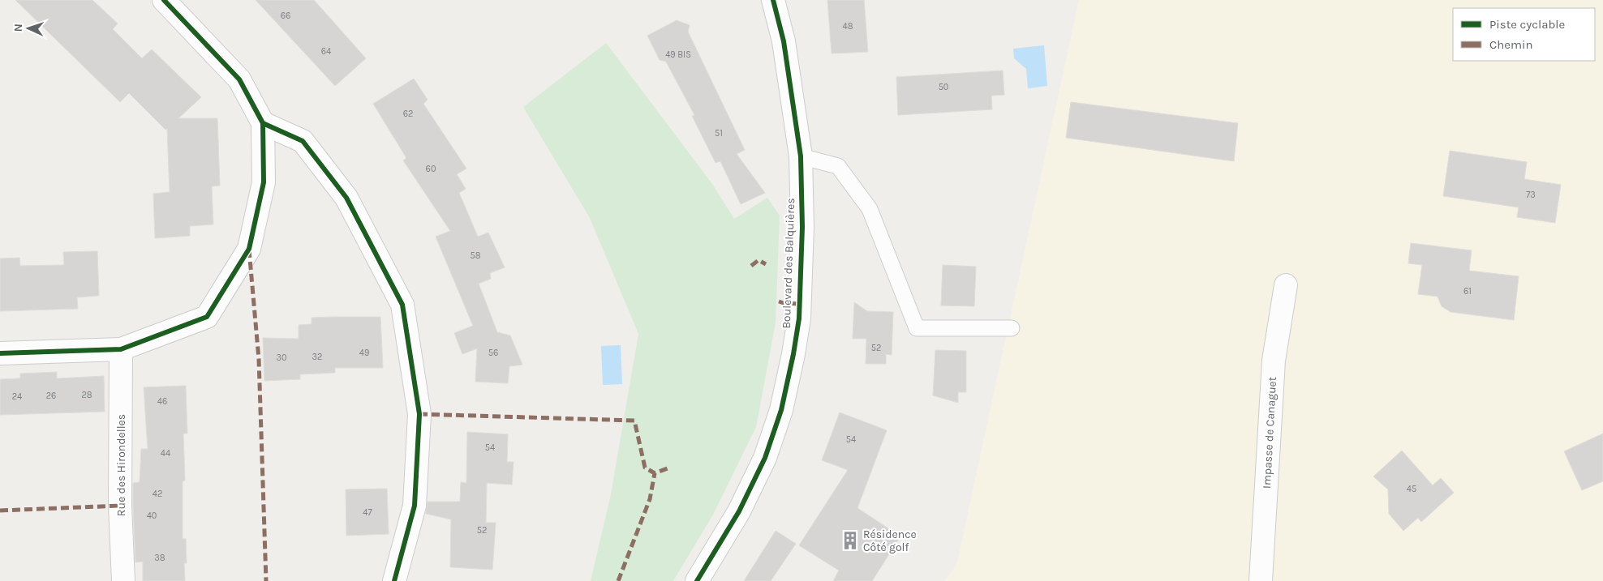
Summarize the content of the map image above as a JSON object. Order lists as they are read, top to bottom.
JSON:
{
  "streets": {
    "street": ["Boulevard des Balquières", "Impasse de Canaguet", "Rue des Hirondelles"]
  },
  "places": {
    "building": ["Résidence Côté golf"]
  },
  "house_numbers": [
    "66",
    "48",
    "64",
    "49 BIS",
    "50",
    "62",
    "51",
    "60",
    "73",
    "58",
    "61",
    "52",
    "49",
    "56",
    "32",
    "30",
    "28",
    "26",
    "24",
    "46",
    "54",
    "54",
    "44",
    "45",
    "42",
    "47",
    "40",
    "52",
    "38"
  ],
  "legend": ["Piste cyclable", "Chemin"],
  "north": "left"
}
